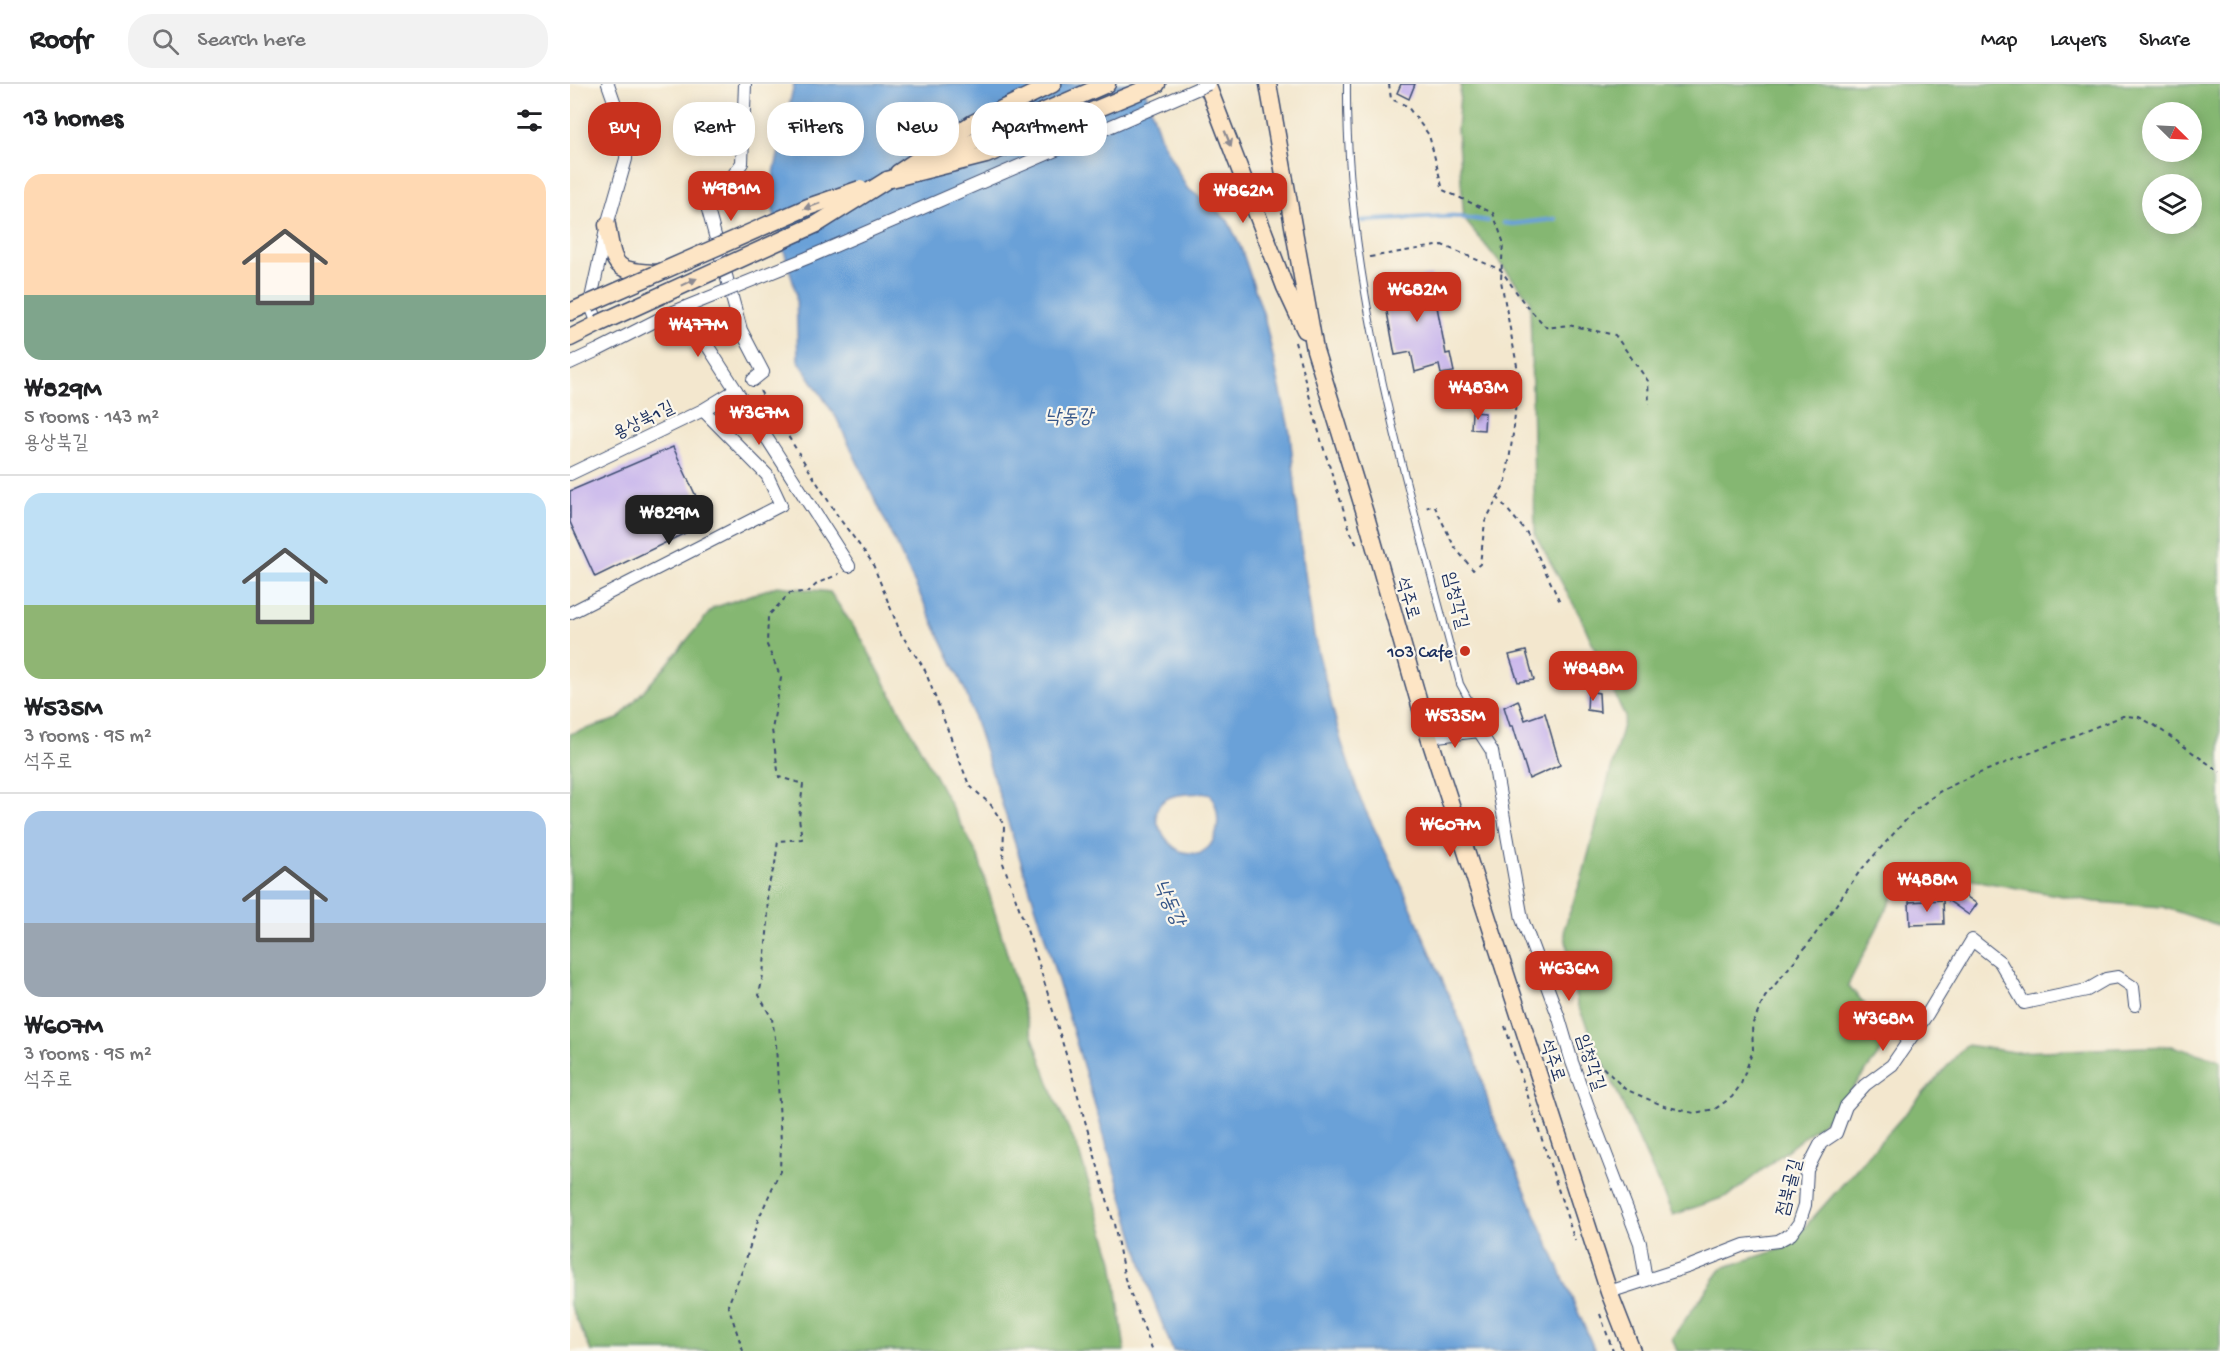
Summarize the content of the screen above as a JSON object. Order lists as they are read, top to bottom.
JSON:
{
  "streets": {
    "street": [
      "용상북1길",
      "석주로",
      "임청각길",
      "점북골길"
    ]
  },
  "crossings": [
    ["석주로", "점북골길"],
    ["임청각길", "점북골길"]
  ],
  "water": ["낙동강"],
  "places": ["103 Cafe"],
  "north": "bottom right",
  "page": {
    "header": "Roofr",
    "search": "Search here",
    "nav": ["Map", "Layers", "Share"],
    "heading": "13 homes",
    "chip": [
      "Buy",
      "Rent",
      "Filters",
      "New",
      "Apartment"
    ],
    "list": [
      {
        "name": "₩829M",
        "note": "5 rooms · 143 m² · 용상북길"
      },
      {
        "name": "₩535M",
        "note": "3 rooms · 95 m² · 석주로"
      },
      {
        "name": "₩607M",
        "note": "3 rooms · 95 m² · 석주로"
      }
    ],
    "price": [
      "₩981M",
      "₩862M",
      "₩682M",
      "₩477M",
      "₩483M",
      "₩367M",
      "₩829M",
      "₩848M",
      "₩535M",
      "₩607M",
      "₩488M",
      "₩636M",
      "₩368M"
    ]
  }
}
